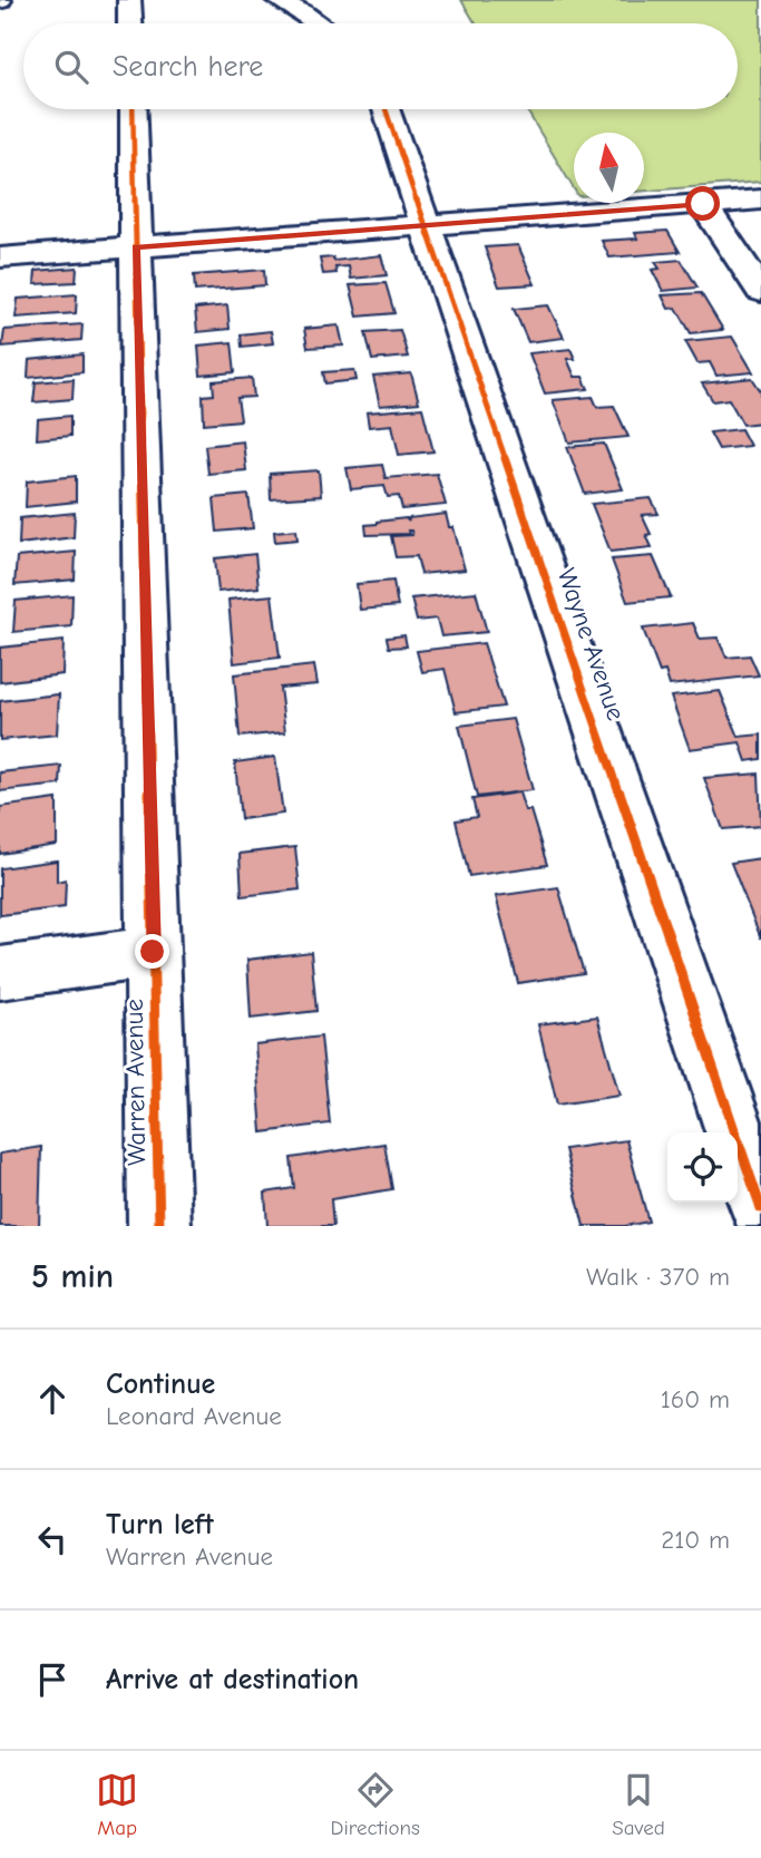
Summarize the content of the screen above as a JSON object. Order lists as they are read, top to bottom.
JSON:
{
  "streets": {
    "street": ["Wayne Avenue", "Warren Avenue"]
  },
  "north": "top",
  "page": {
    "search": "Search here",
    "heading": ["5 min", "Walk · 370 m"],
    "list": [
      ["Continue", "Leonard Avenue", "160 m"],
      ["Turn left", "Warren Avenue", "210 m"],
      "Arrive at destination"
    ],
    "nav": ["Map", "Directions", "Saved"]
  }
}
